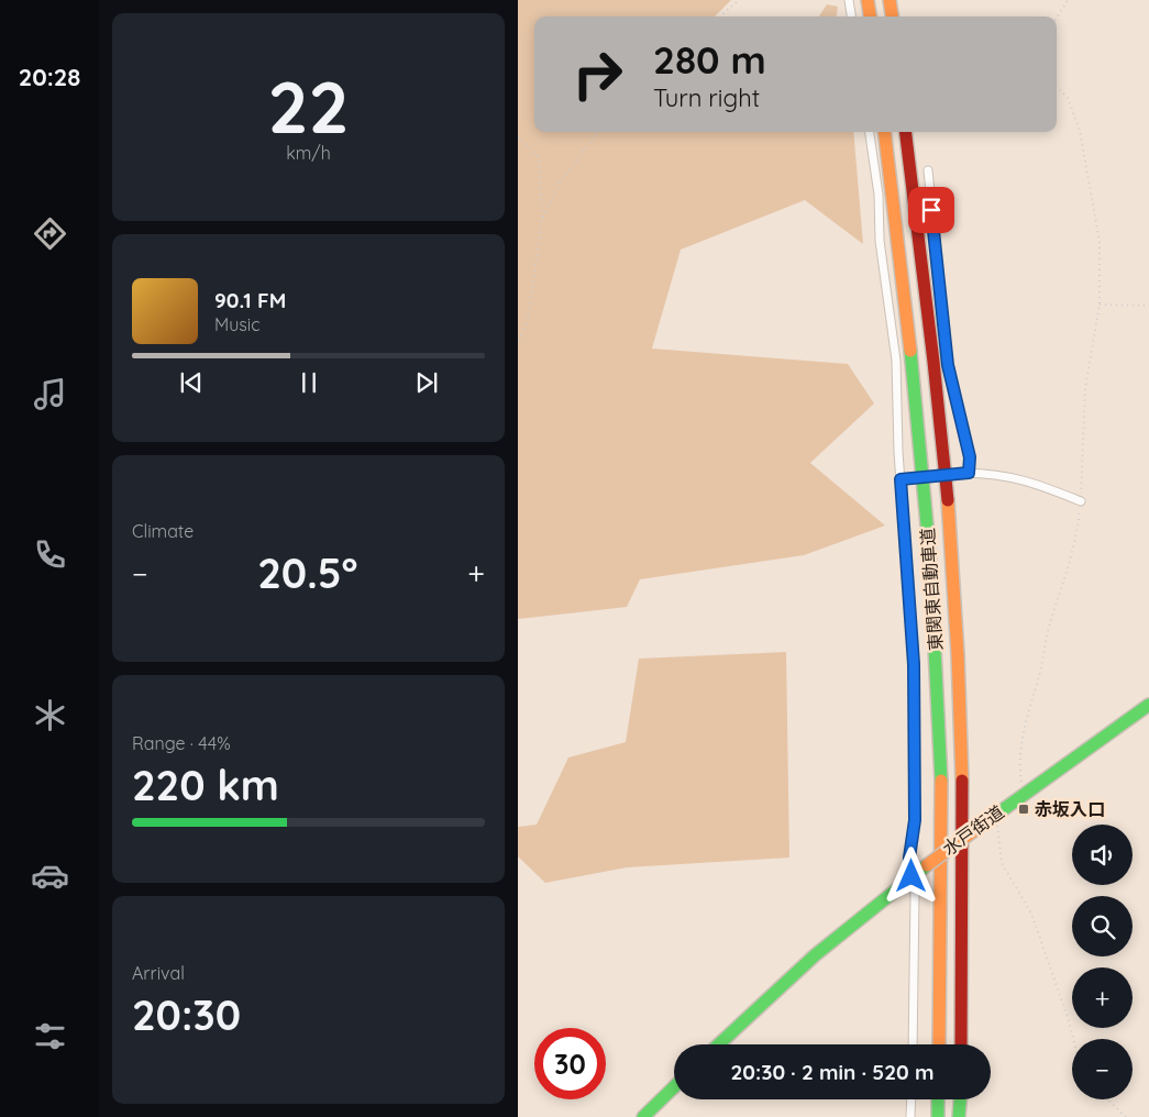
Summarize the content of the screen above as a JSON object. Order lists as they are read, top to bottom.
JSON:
{
  "streets": {
    "highway": ["東関東自動車道", "水戸街道"]
  },
  "places": {
    "transit": ["赤坂入口"]
  },
  "page": {
    "tabs": "20:28",
    "tile": [
      ["22", "km/h"],
      "Climate",
      ["Range · 44%", "220 km"],
      ["Arrival", "20:30"]
    ],
    "turn": ["280 m", "Turn right"],
    "song": ["90.1 FM", "Music"],
    "heat": ["−", "20.5°", "+"],
    "map_buttons": ["+", "−"],
    "limit": "30",
    "trip": "20:30 · 2 min · 520 m"
  }
}
